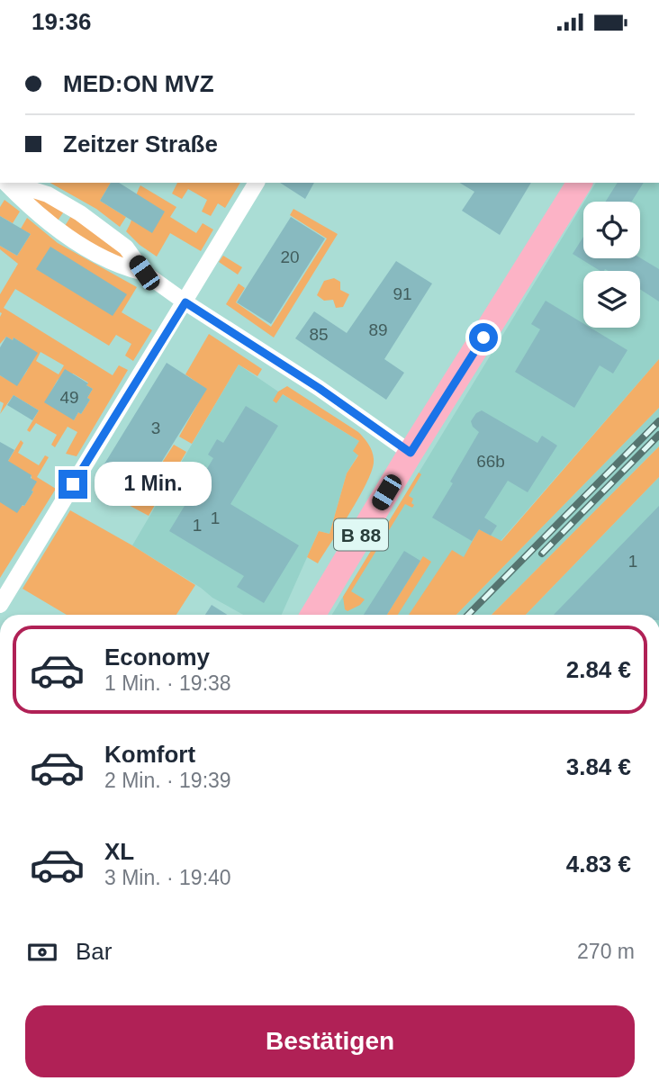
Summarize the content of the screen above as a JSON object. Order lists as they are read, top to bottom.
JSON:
{
  "streets": {
    "main road": ["B 88"]
  },
  "house_numbers": [
    "20",
    "91",
    "89",
    "85",
    "49",
    "3",
    "66b",
    "1",
    "1",
    "1"
  ],
  "page": {
    "status": "19:36",
    "banner": ["MED:ON MVZ", "Zeitzer Straße"],
    "bubble": "1 Min.",
    "list": [
      {
        "name": "Economy",
        "note": "1 Min. · 19:38",
        "value": "2.84 €"
      },
      {
        "name": "Komfort",
        "note": "2 Min. · 19:39",
        "value": "3.84 €"
      },
      {
        "name": "XL",
        "note": "3 Min. · 19:40",
        "value": "4.83 €"
      }
    ],
    "pay": ["Bar", "270 m"],
    "buttons": "Bestätigen"
  }
}
